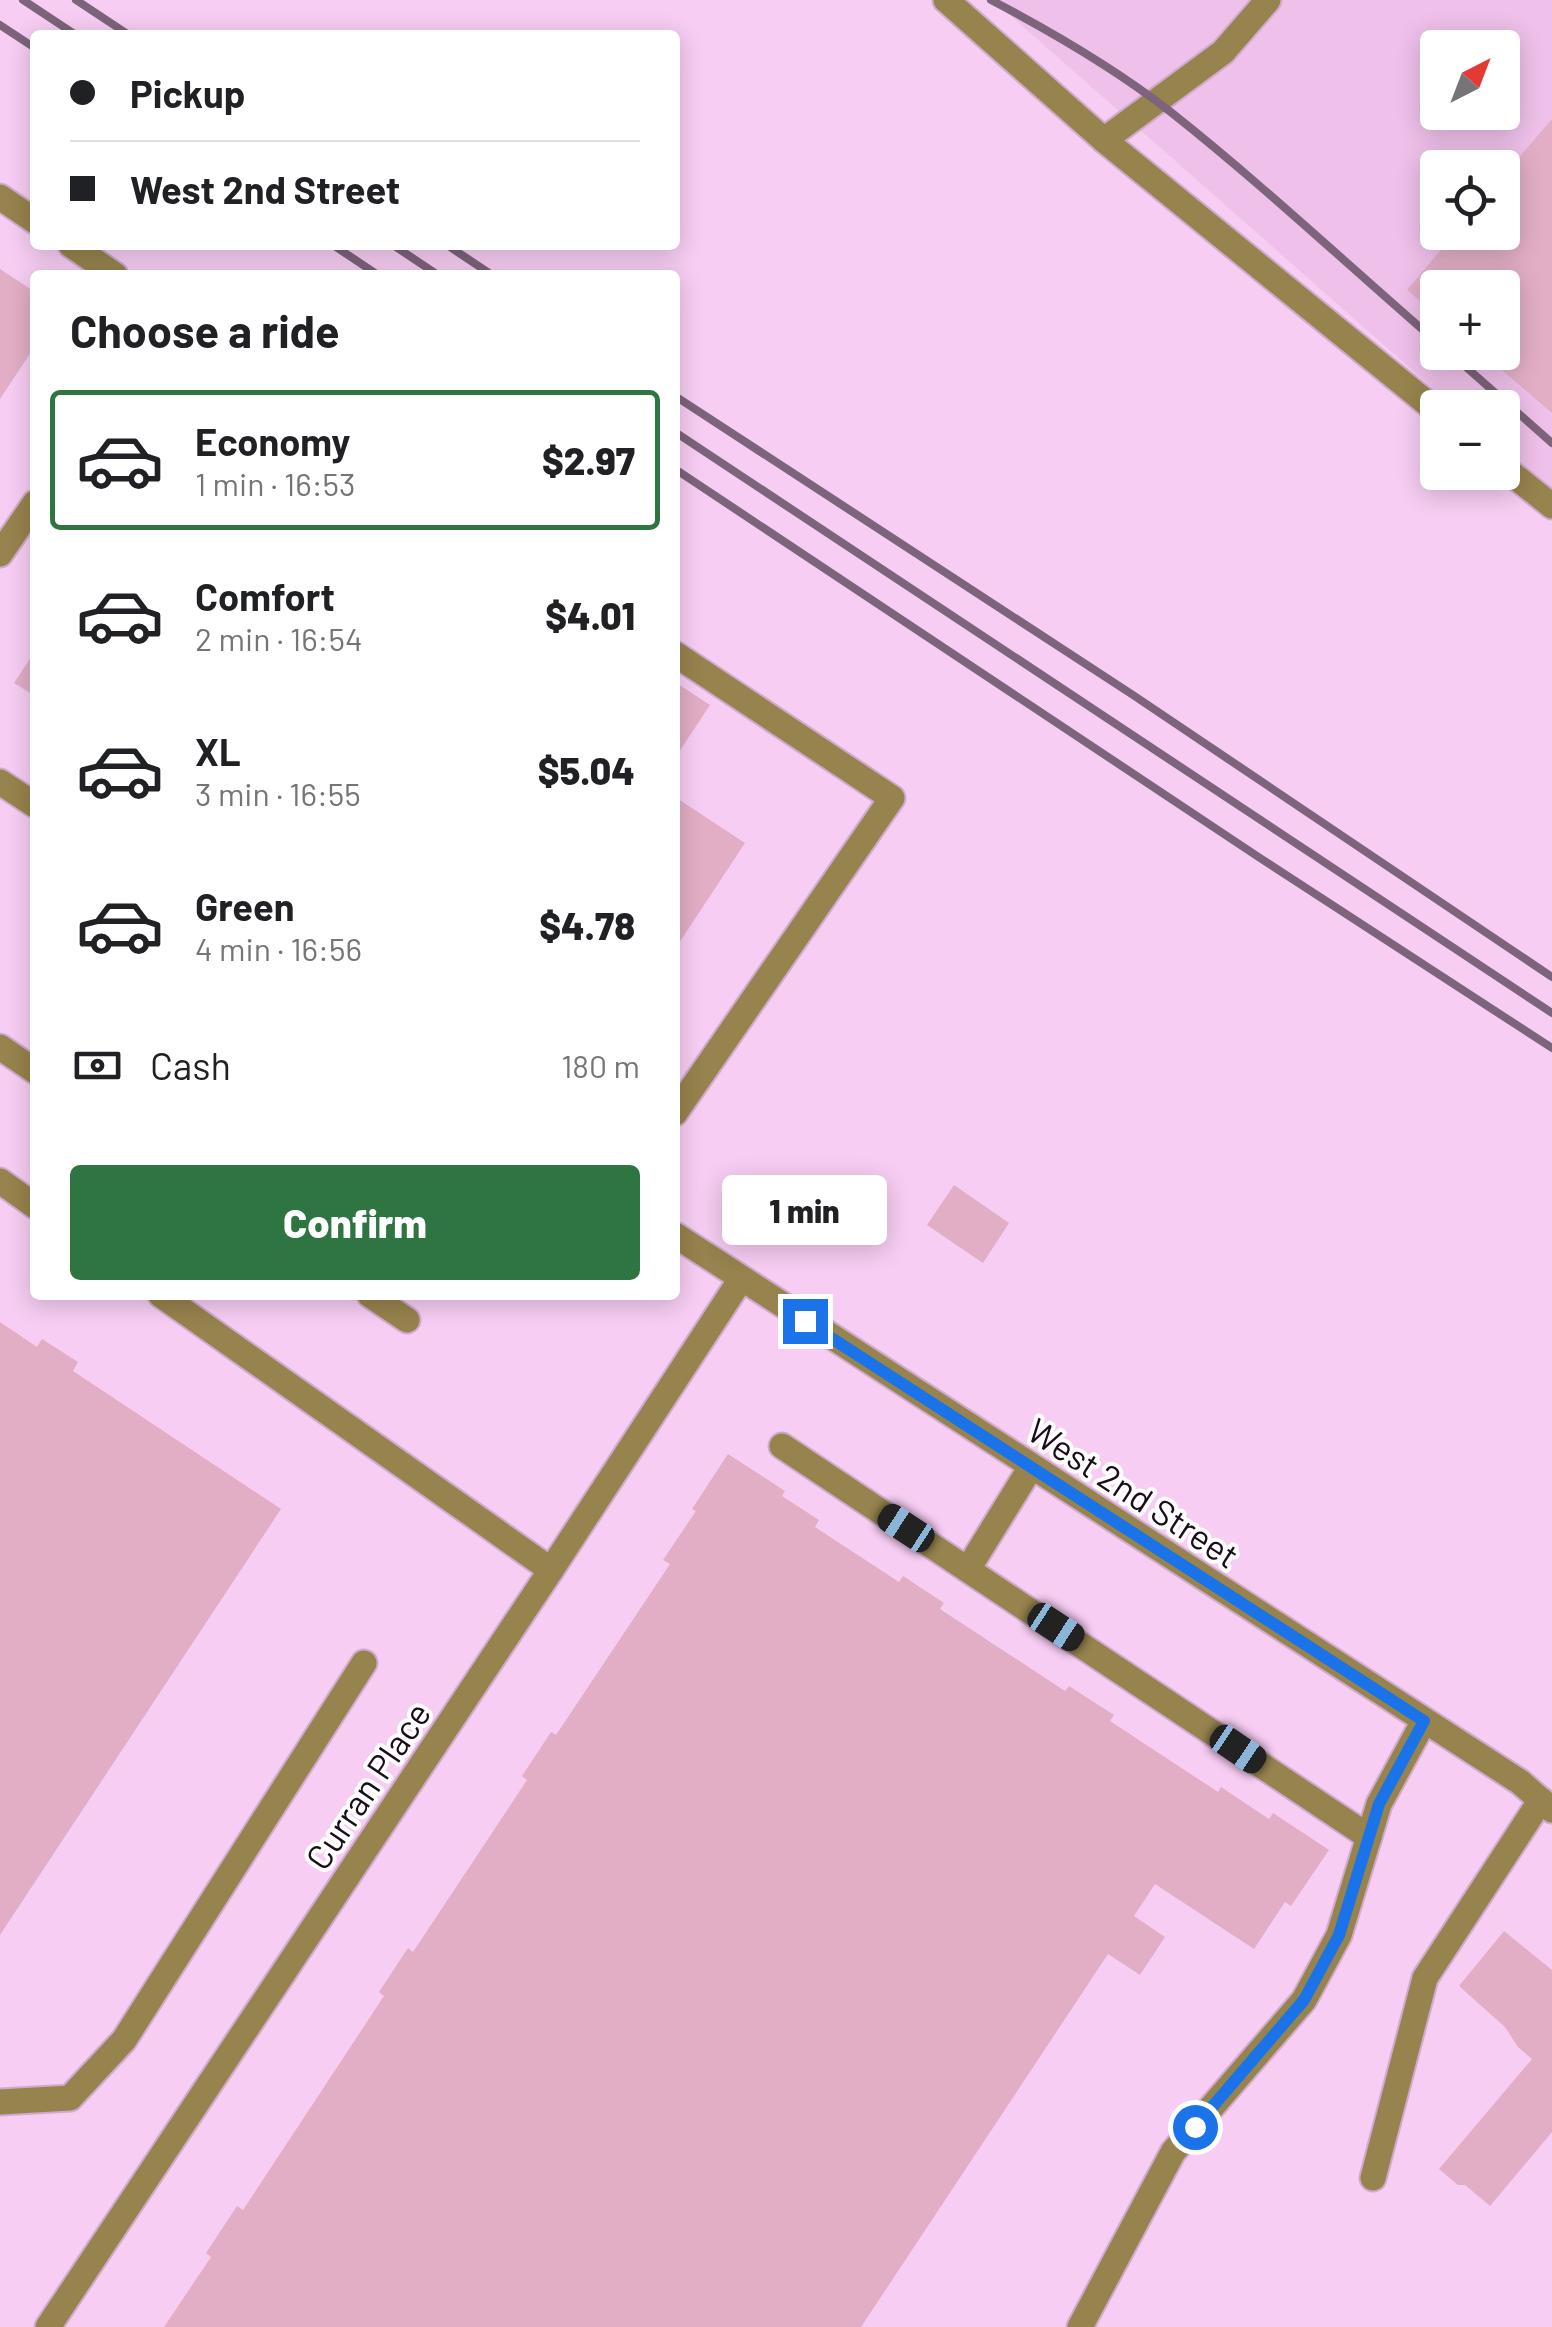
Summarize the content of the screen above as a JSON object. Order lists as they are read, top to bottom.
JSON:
{
  "streets": {
    "street": ["West 2nd Street", "Curran Place"]
  },
  "crossings": [
    ["West 2nd Street", "Curran Place"]
  ],
  "north": "top right",
  "page": {
    "map_buttons": ["+", "−"],
    "banner": ["Pickup", "West 2nd Street"],
    "heading": "Choose a ride",
    "list": [
      {
        "name": "Economy",
        "note": "1 min · 16:53",
        "value": "$2.97"
      },
      {
        "name": "Comfort",
        "note": "2 min · 16:54",
        "value": "$4.01"
      },
      {
        "name": "XL",
        "note": "3 min · 16:55",
        "value": "$5.04"
      },
      {
        "name": "Green",
        "note": "4 min · 16:56",
        "value": "$4.78"
      }
    ],
    "pay": ["Cash", "180 m"],
    "buttons": "Confirm",
    "bubble": "1 min"
  }
}
